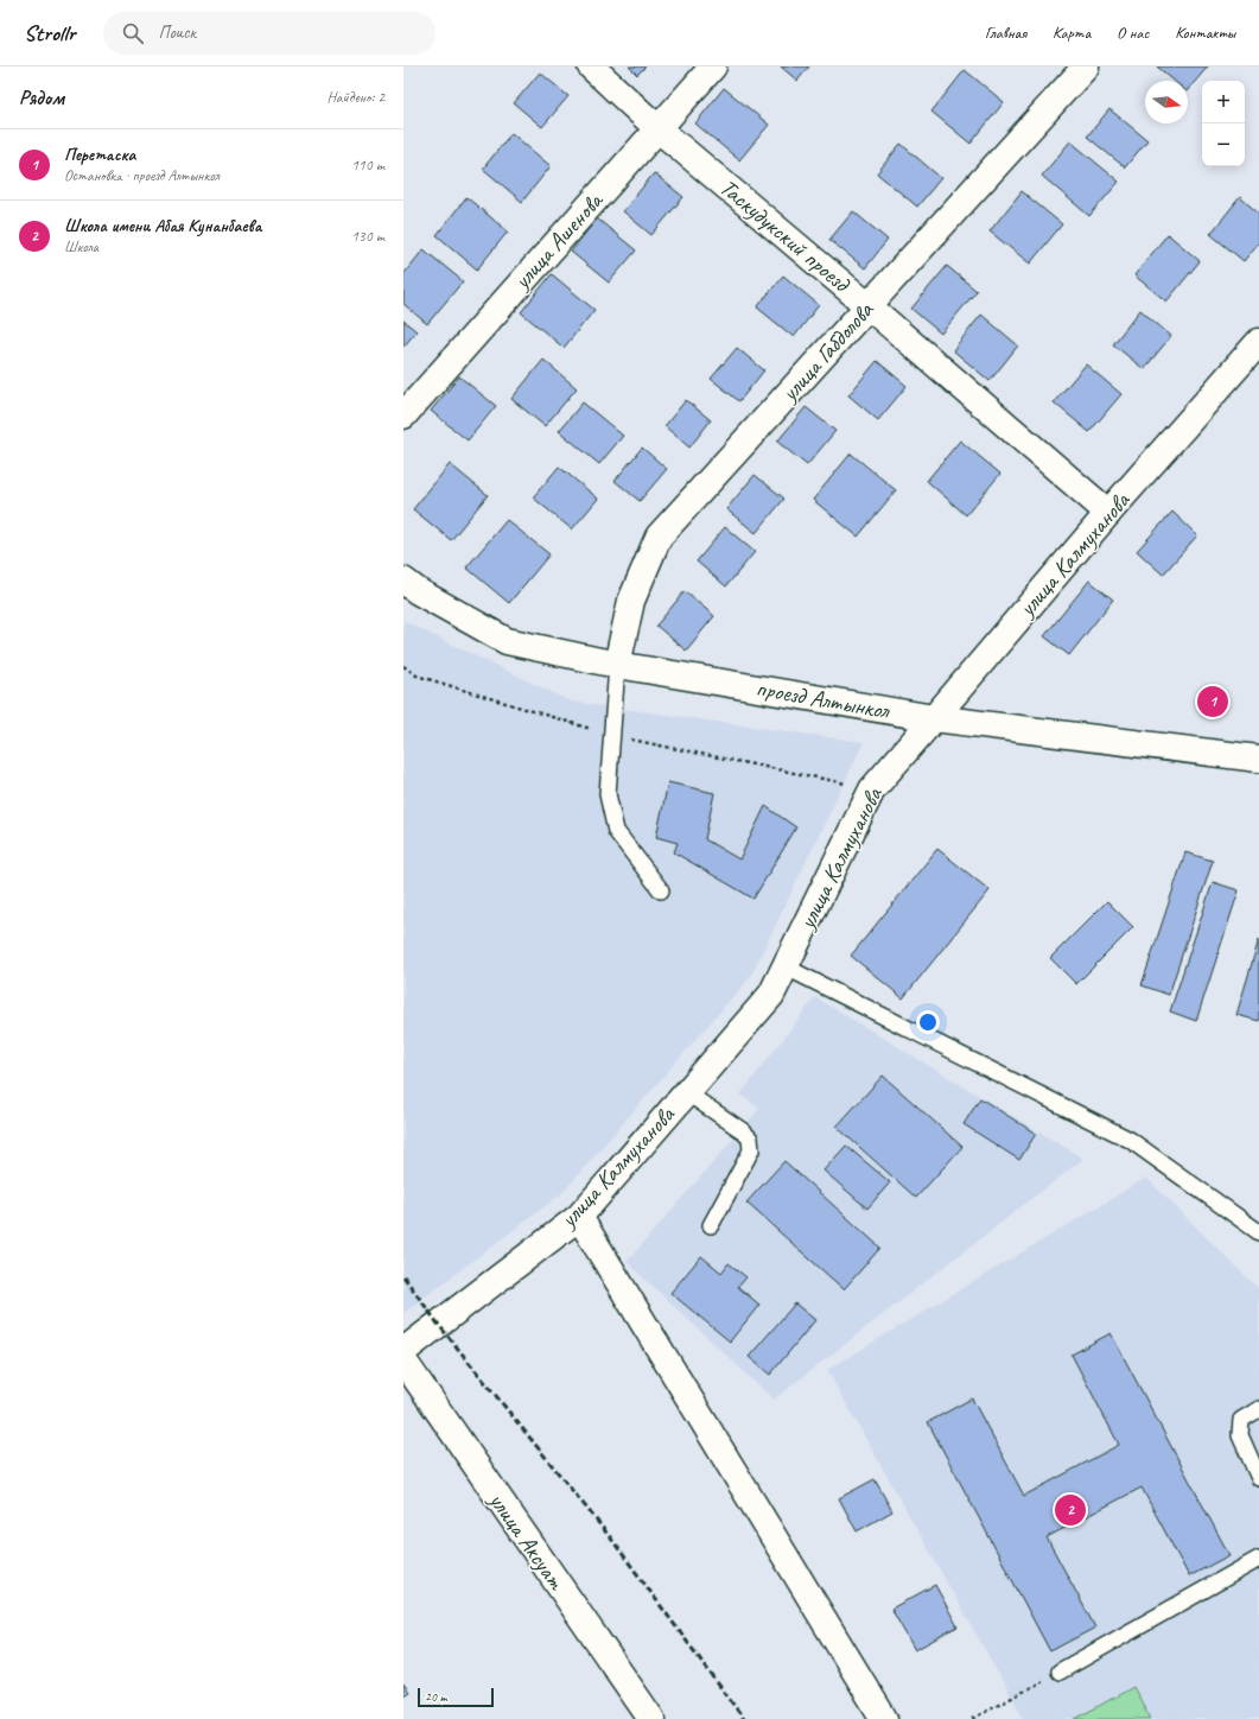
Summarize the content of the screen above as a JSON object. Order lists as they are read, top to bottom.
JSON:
{
  "streets": {
    "street": [
      "Таскудукский проезд",
      "улица Ашенова",
      "улица Габдолова",
      "улица Калмуханова",
      "проезд Алтынкол",
      "улица Аксуат"
    ]
  },
  "crossings": [
    ["Таскудукский проезд", "улица Ашенова"],
    ["Таскудукский проезд", "улица Габдолова"],
    ["Таскудукский проезд", "улица Калмуханова"],
    ["улица Габдолова", "проезд Алтынкол"],
    ["улица Калмуханова", "проезд Алтынкол"]
  ],
  "scale_bar": "20 m",
  "north": "right",
  "page": {
    "header": "Strollr",
    "search": "Поиск",
    "nav": [
      "Главная",
      "Карта",
      "О нас",
      "Контакты"
    ],
    "heading": ["Рядом", "Найдено: 2"],
    "map_buttons": ["+", "−"],
    "list": [
      {
        "mark": "1",
        "name": "Перетаска",
        "note": "Остановка · проезд Алтынкол",
        "value": "110 m"
      },
      {
        "mark": "2",
        "name": "Школа имени Абая Кунанбаева",
        "note": "Школа",
        "value": "130 m"
      }
    ],
    "pins": ["1", "2"],
    "scale": "20 m"
  }
}
